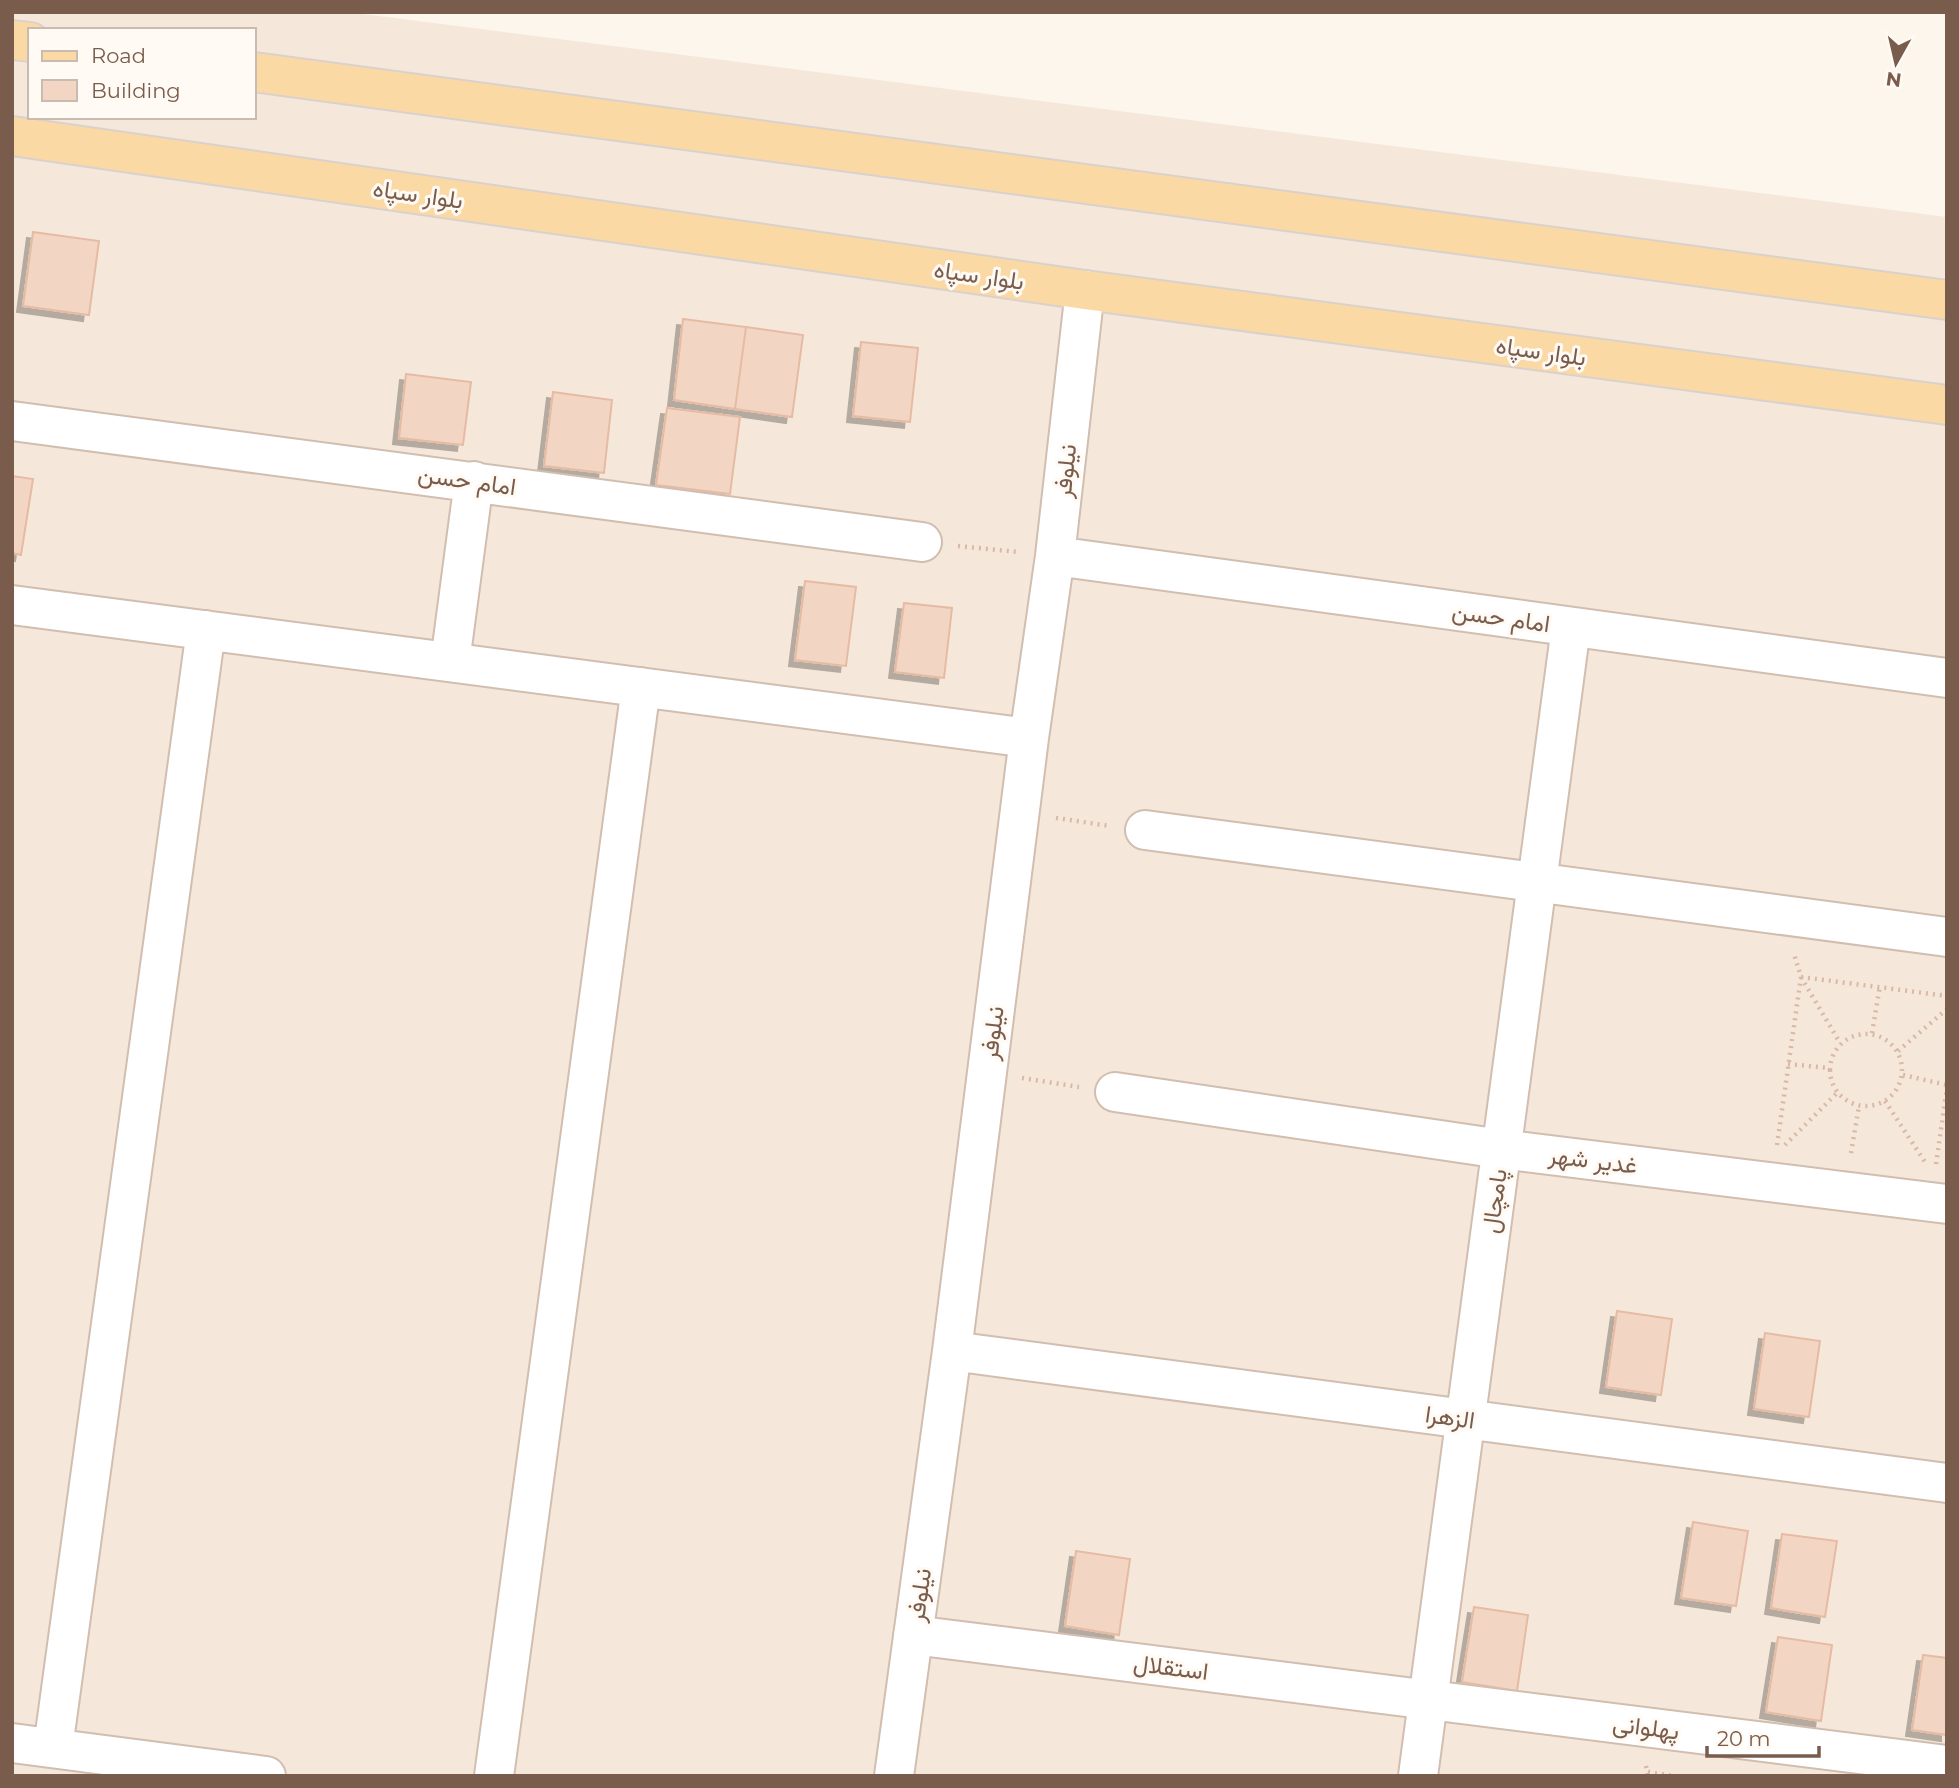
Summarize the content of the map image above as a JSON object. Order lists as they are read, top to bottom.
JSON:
{
  "streets": {
    "main road": ["بلوار سپاه"],
    "street": [
      "نیلوفر",
      "امام حسن",
      "غدیر شهر",
      "پامچال",
      "الزهرا",
      "استقلال",
      "پهلوانی"
    ]
  },
  "crossings": [
    ["بلوار سپاه", "نیلوفر"],
    ["نیلوفر", "امام حسن"],
    ["نیلوفر", "الزهرا"],
    ["نیلوفر", "استقلال"],
    ["امام حسن", "پامچال"],
    ["غدیر شهر", "پامچال"],
    ["پامچال", "الزهرا"],
    ["پامچال", "استقلال"],
    ["پامچال", "پهلوانی"],
    ["استقلال", "پهلوانی"]
  ],
  "legend": ["Road", "Building"],
  "scale_bar": "20 m",
  "north": "bottom"
}
